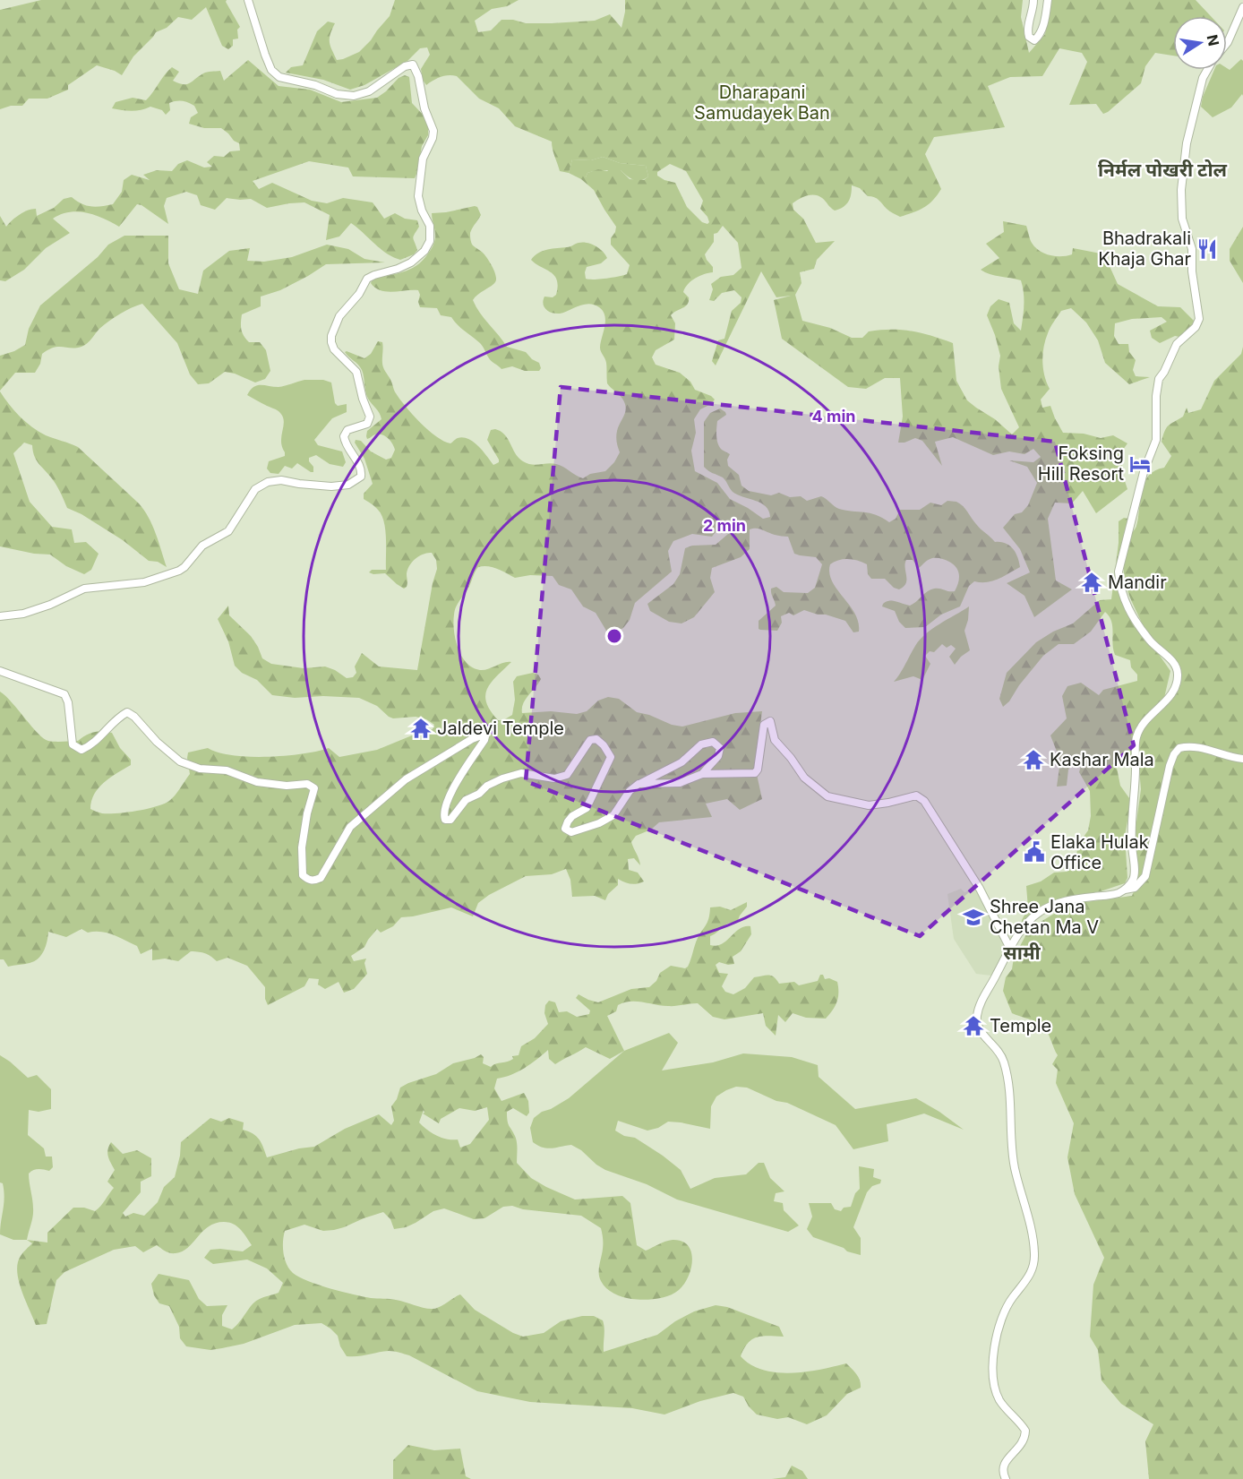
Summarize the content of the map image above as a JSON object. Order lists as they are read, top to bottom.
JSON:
{
  "districts": ["निर्मल पोखरी टोल", "सामी"],
  "parks": ["Dharapani Samudayek Ban"],
  "places": {
    "restaurant": ["Bhadrakali Khaja Ghar"],
    "hotel": ["Foksing Hill Resort"],
    "temple": [
      "Mandir",
      "Jaldevi Temple",
      "Kashar Mala",
      "Temple"
    ],
    "public building": ["Elaka Hulak Office"],
    "school or university": ["Shree Jana Chetan Ma V"]
  },
  "north": "right",
  "rings": ["4 min", "2 min"]
}
